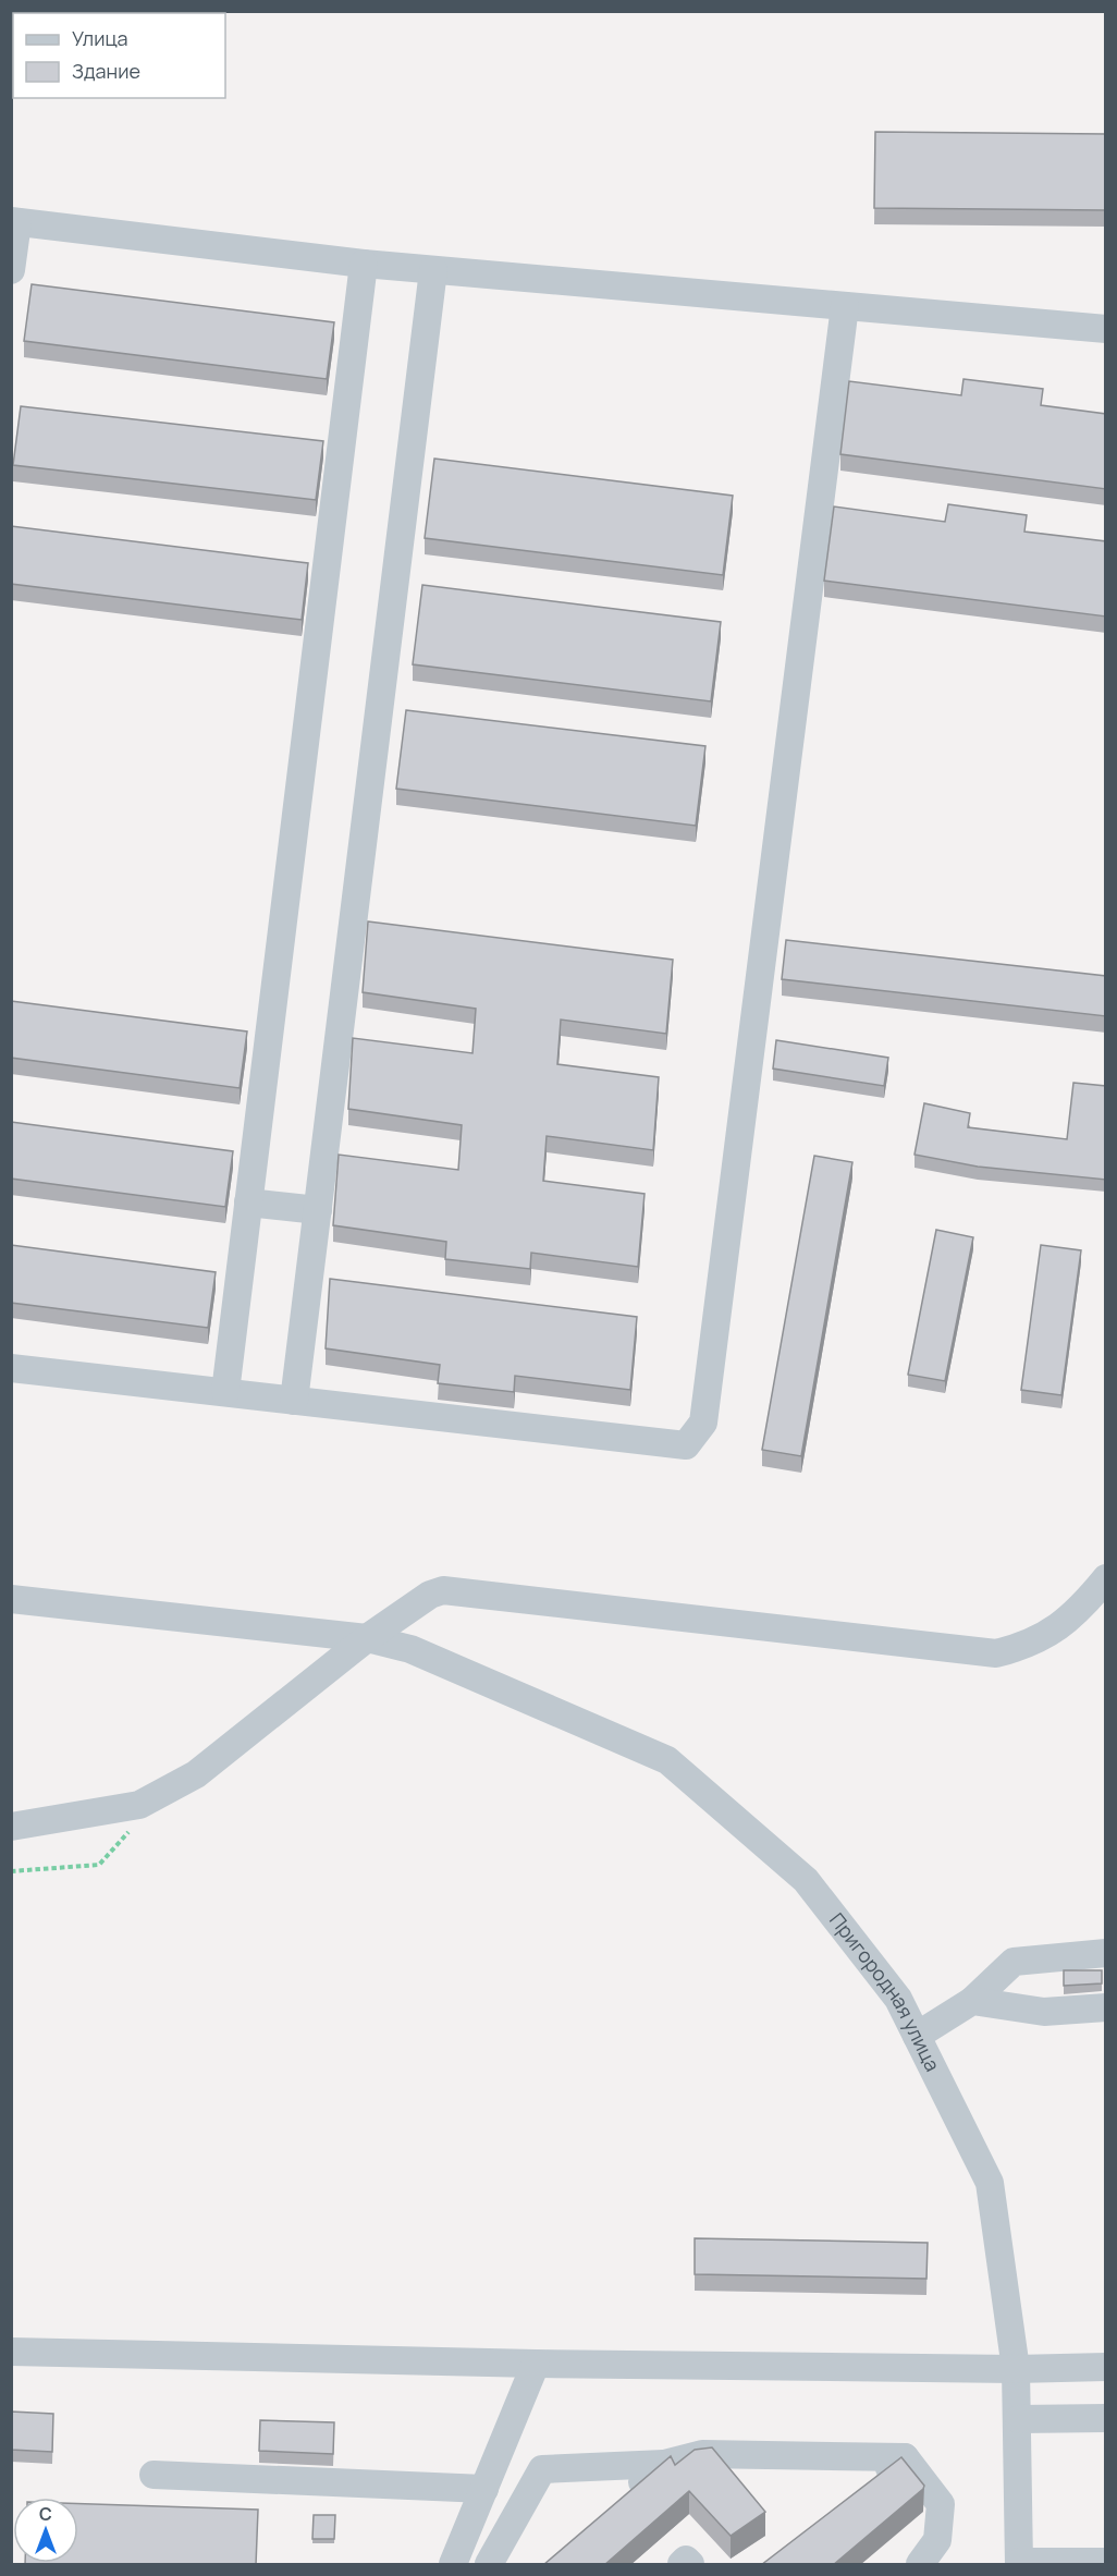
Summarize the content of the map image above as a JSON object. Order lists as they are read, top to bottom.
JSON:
{
  "streets": {
    "street": ["Пригородная улица"]
  },
  "legend": ["Улица", "Здание"],
  "north": "top"
}
